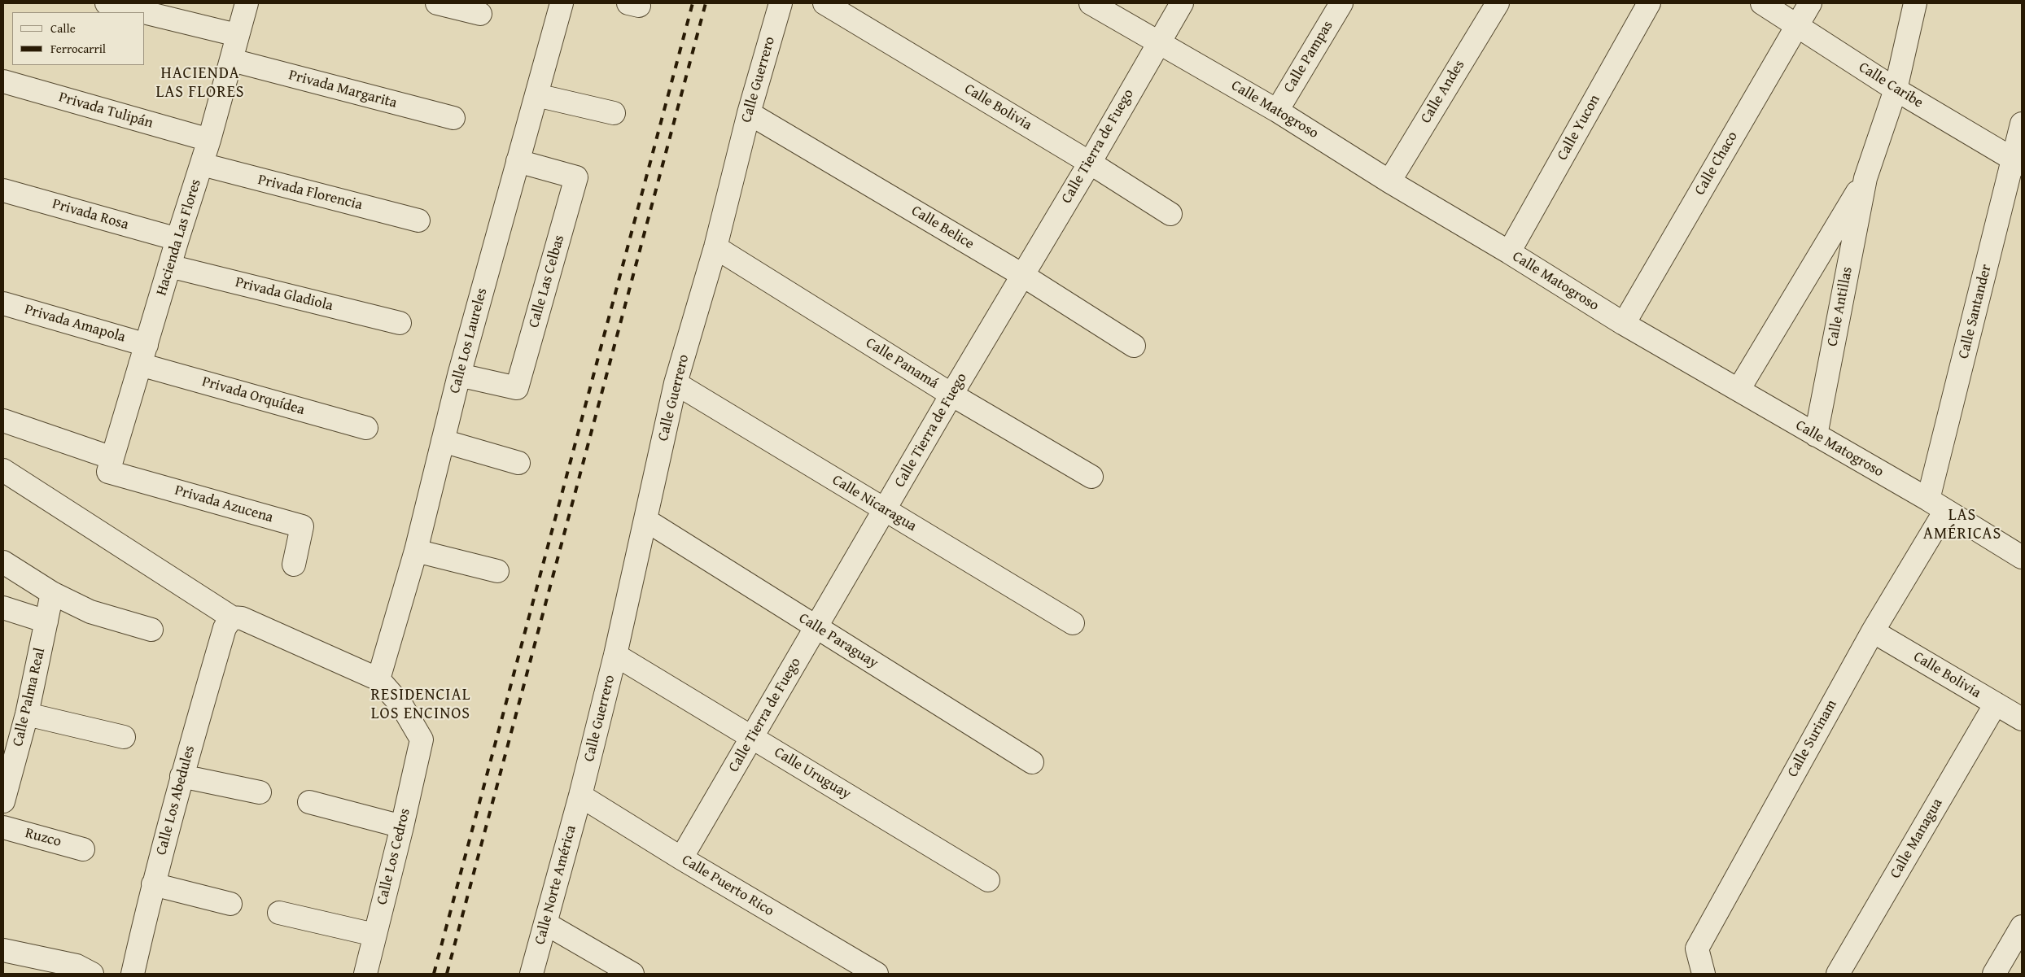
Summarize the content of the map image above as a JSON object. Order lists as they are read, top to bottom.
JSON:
{
  "streets": {
    "street": [
      "Calle Pampas",
      "Calle Guerrero",
      "Calle Caribe",
      "Privada Margarita",
      "Calle Andes",
      "Calle Bolivia",
      "Calle Matogroso",
      "Privada Tulipán",
      "Calle Yucon",
      "Calle Tierra de Fuego",
      "Calle Chaco",
      "Privada Florencia",
      "Privada Rosa",
      "Calle Belice",
      "Hacienda Las Flores",
      "Calle Las Celbas",
      "Privada Gladiola",
      "Calle Antillas",
      "Calle Santander",
      "Privada Amapola",
      "Calle Los Laureles",
      "Calle Panamá",
      "Privada Orquídea",
      "Calle Nicaragua",
      "Privada Azucena",
      "Calle Paraguay",
      "Calle Palma Real",
      "Calle Surinam",
      "Calle Uruguay",
      "Calle Los Abedules",
      "Ruzco",
      "Calle Managua",
      "Calle Los Cedros",
      "Calle Norte América",
      "Calle Puerto Rico"
    ]
  },
  "crossings": [
    ["Calle Pampas", "Calle Matogroso"],
    ["Calle Guerrero", "Calle Belice"],
    ["Calle Guerrero", "Calle Panamá"],
    ["Calle Guerrero", "Calle Nicaragua"],
    ["Calle Guerrero", "Calle Paraguay"],
    ["Calle Guerrero", "Calle Uruguay"],
    ["Calle Guerrero", "Calle Norte América"],
    ["Calle Guerrero", "Calle Puerto Rico"],
    ["Calle Caribe", "Calle Chaco"],
    ["Calle Caribe", "Calle Antillas"],
    ["Calle Caribe", "Calle Santander"],
    ["Privada Margarita", "Hacienda Las Flores"],
    ["Calle Andes", "Calle Matogroso"],
    ["Calle Bolivia", "Calle Tierra de Fuego"],
    ["Calle Bolivia", "Calle Surinam"],
    ["Calle Bolivia", "Calle Managua"],
    ["Calle Matogroso", "Calle Yucon"],
    ["Calle Matogroso", "Calle Tierra de Fuego"],
    ["Calle Matogroso", "Calle Chaco"],
    ["Calle Matogroso", "Calle Antillas"],
    ["Calle Matogroso", "Calle Santander"],
    ["Calle Matogroso", "Calle Surinam"],
    ["Privada Tulipán", "Hacienda Las Flores"],
    ["Calle Tierra de Fuego", "Calle Belice"],
    ["Calle Tierra de Fuego", "Calle Panamá"],
    ["Calle Tierra de Fuego", "Calle Nicaragua"],
    ["Calle Tierra de Fuego", "Calle Paraguay"],
    ["Calle Tierra de Fuego", "Calle Uruguay"],
    ["Calle Tierra de Fuego", "Calle Puerto Rico"],
    ["Privada Florencia", "Hacienda Las Flores"],
    ["Privada Rosa", "Hacienda Las Flores"],
    ["Hacienda Las Flores", "Privada Gladiola"],
    ["Hacienda Las Flores", "Privada Amapola"],
    ["Hacienda Las Flores", "Privada Orquídea"],
    ["Hacienda Las Flores", "Privada Azucena"],
    ["Calle Las Celbas", "Calle Los Laureles"],
    ["Calle Santander", "Calle Surinam"],
    ["Privada Amapola", "Privada Orquídea"],
    ["Calle Los Laureles", "Calle Los Cedros"],
    ["Calle Norte América", "Calle Puerto Rico"]
  ],
  "districts": ["HACIENDA LAS FLORES", "LAS AMÉRICAS", "RESIDENCIAL LOS ENCINOS"],
  "legend": ["Calle", "Ferrocarril"]
}
